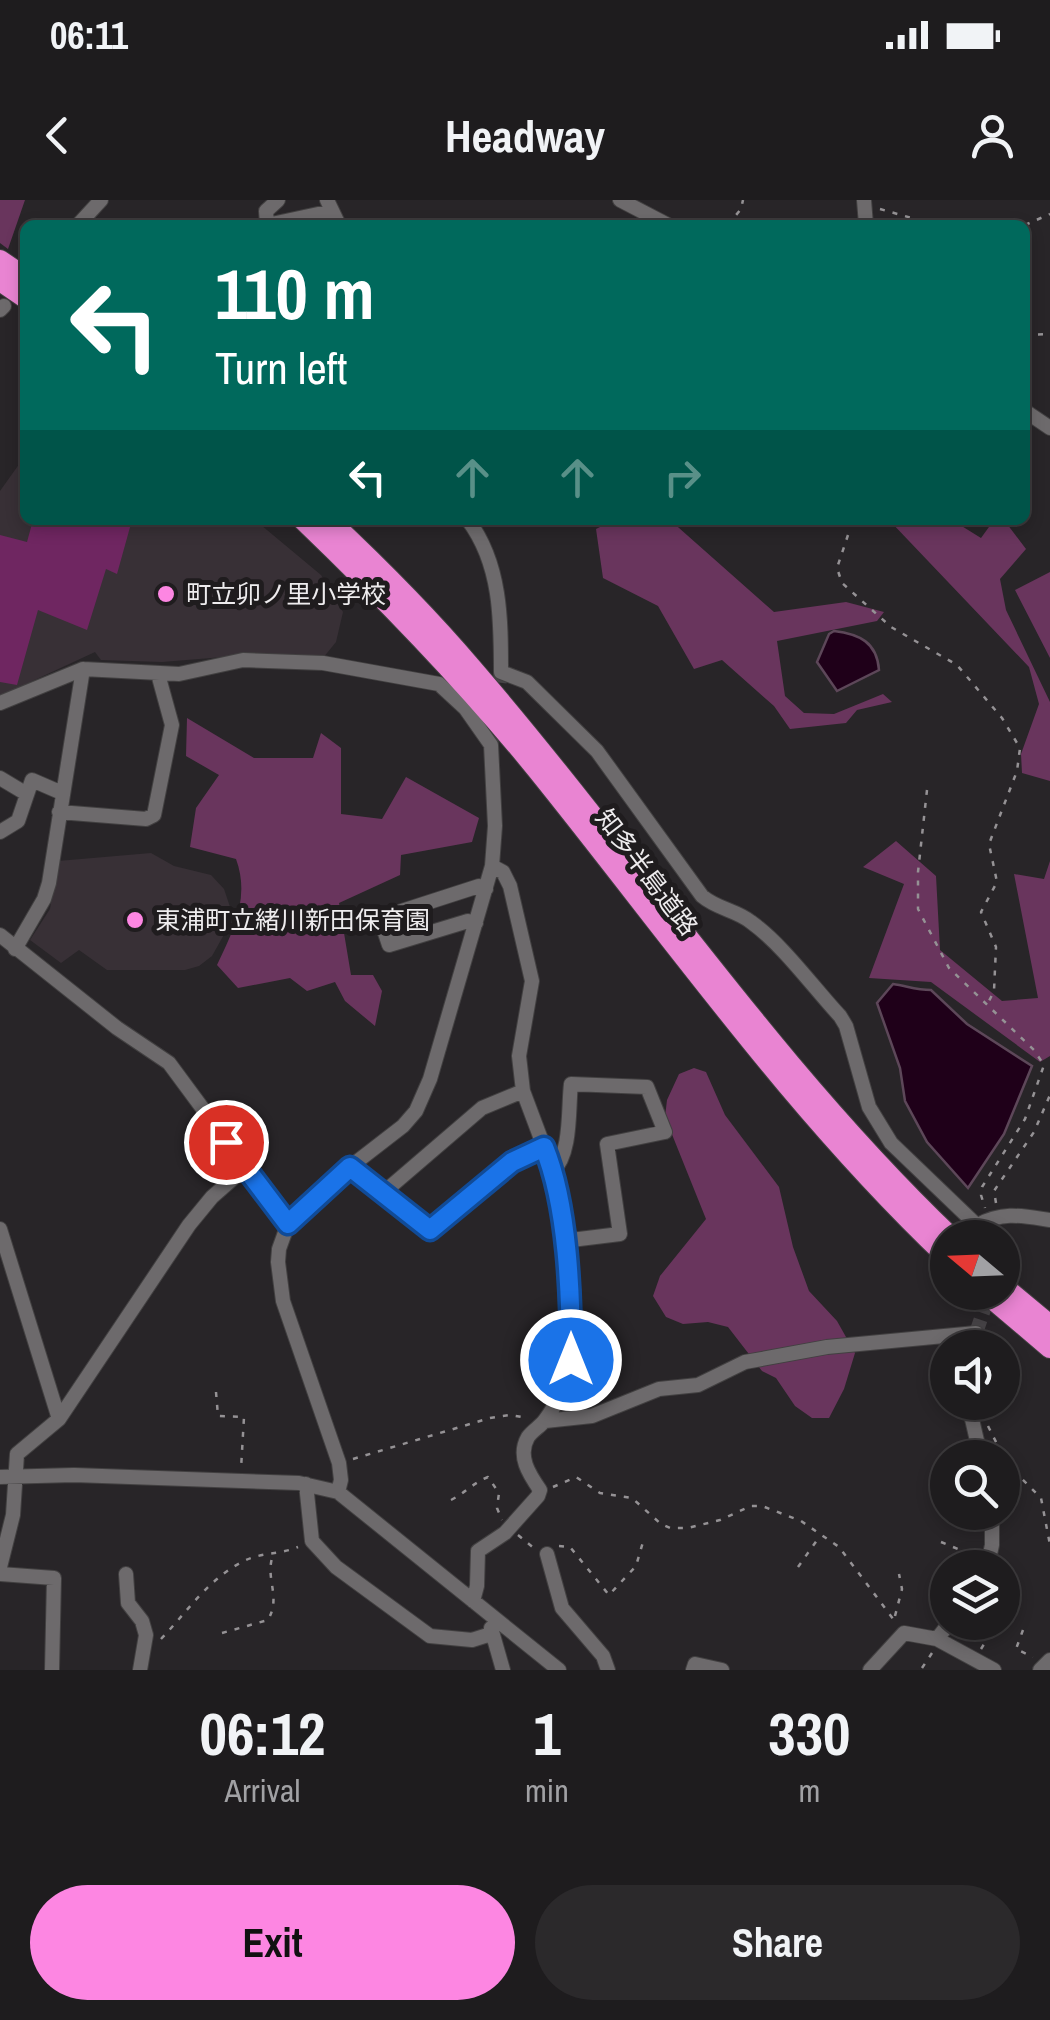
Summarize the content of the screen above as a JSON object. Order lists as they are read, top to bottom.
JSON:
{
  "streets": {
    "highway": ["知多半島道路"]
  },
  "places": ["町立卯ノ里小学校", "東浦町立緒川新田保育園"],
  "north": "left",
  "page": {
    "status": "06:11",
    "header": "Headway",
    "turn": ["110 m", "Turn left"],
    "eta": [
      "06:12",
      "Arrival",
      "1",
      "min",
      "330",
      "m"
    ],
    "buttons": ["Exit", "Share"]
  }
}
